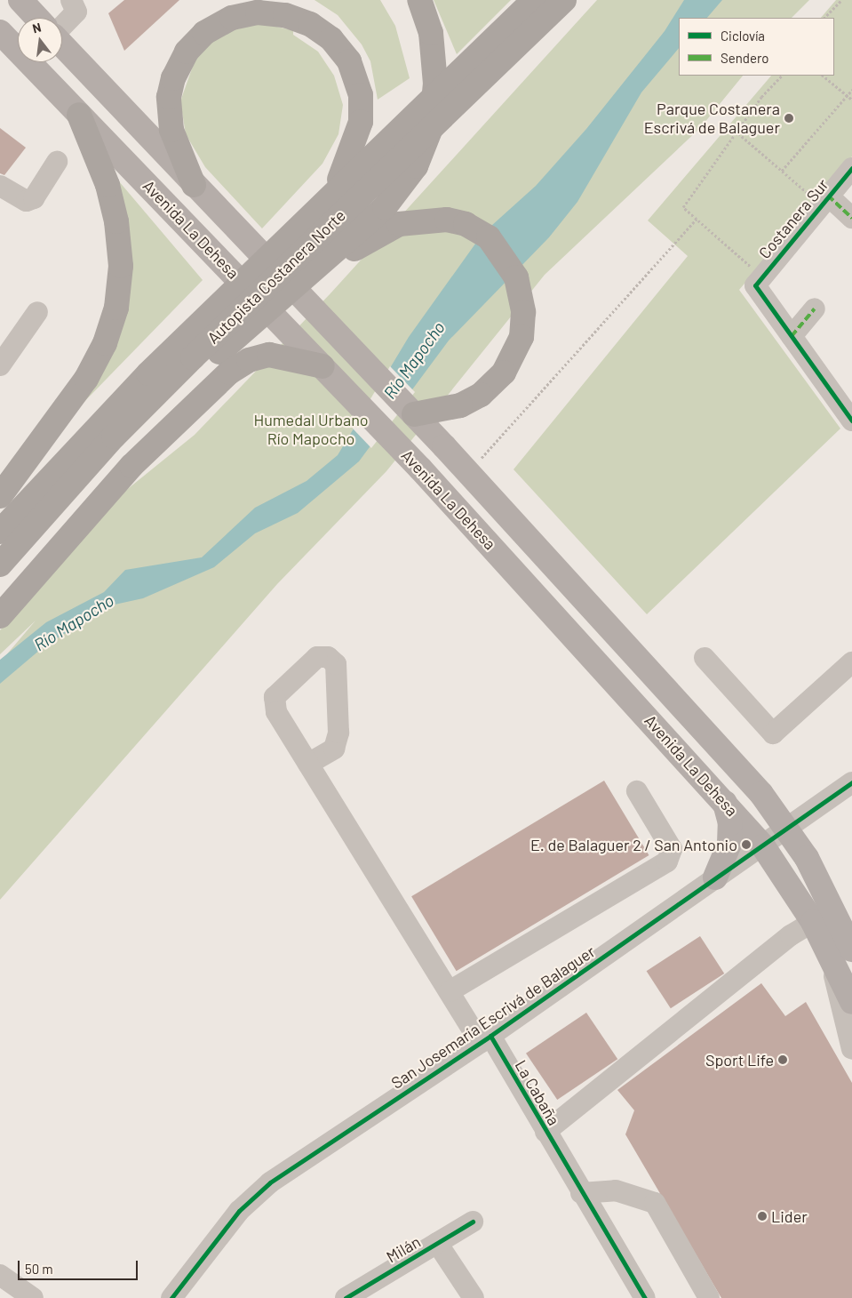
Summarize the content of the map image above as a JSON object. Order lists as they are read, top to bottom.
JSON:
{
  "streets": {
    "highway": ["Autopista Costanera Norte"],
    "main road": ["Avenida La Dehesa"],
    "street": [
      "Costanera Sur",
      "San Josemaría Escrivá de Balaguer",
      "La Cabaña",
      "Milán"
    ]
  },
  "crossings": [
    ["Avenida La Dehesa", "San Josemaría Escrivá de Balaguer"],
    ["San Josemaría Escrivá de Balaguer", "La Cabaña"]
  ],
  "water": ["Río Mapocho"],
  "parks": ["Humedal Urbano Río Mapocho"],
  "places": [
    "Parque Costanera Escrivá de Balaguer",
    "E. de Balaguer 2 / San Antonio",
    "Sport Life",
    "Lider"
  ],
  "legend": ["Ciclovía", "Sendero"],
  "scale_bar": "50 m",
  "north": "top"
}
